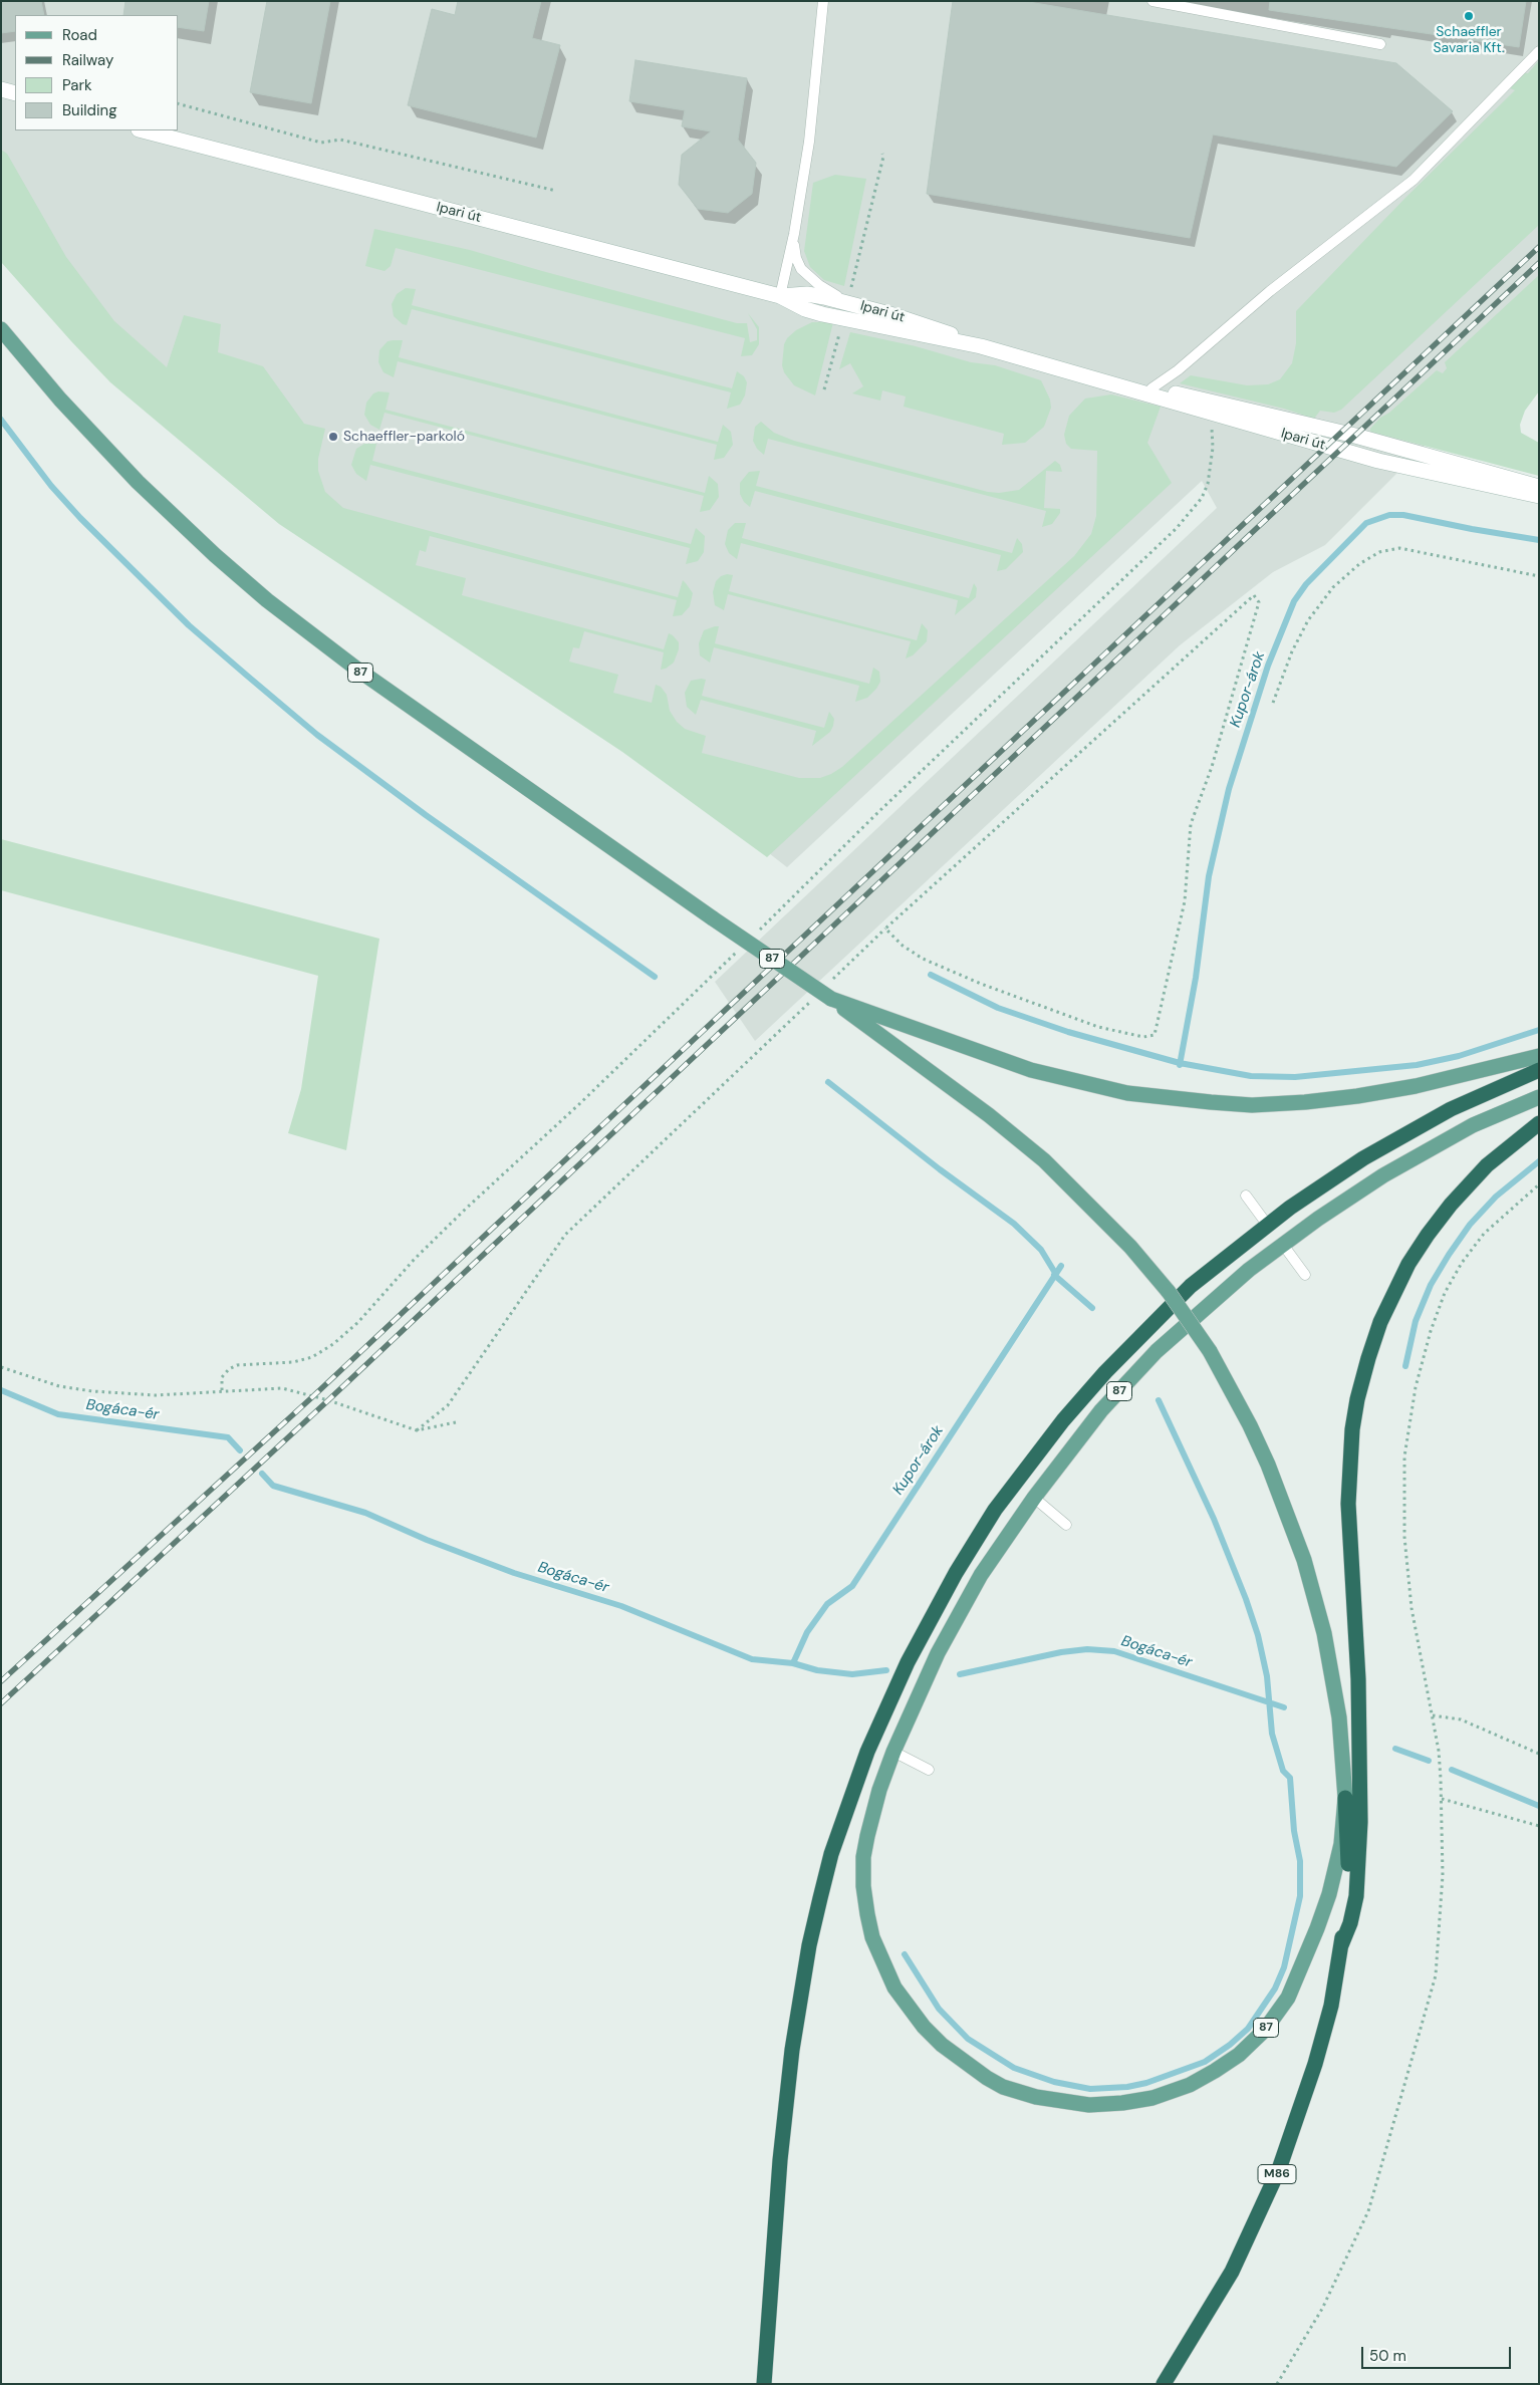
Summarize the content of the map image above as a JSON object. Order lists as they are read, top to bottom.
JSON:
{
  "streets": {
    "highway": ["M86"],
    "main road": ["87"],
    "street": ["Ipari út"]
  },
  "crossings": [
    ["87", "M86"]
  ],
  "water": ["Kupor-árok", "Bogáca-ér"],
  "places": ["Schaeffler Savaria Kft.", "Schaeffler-parkoló"],
  "legend": [
    "Road",
    "Railway",
    "Park",
    "Building"
  ],
  "scale_bar": "50 m"
}
